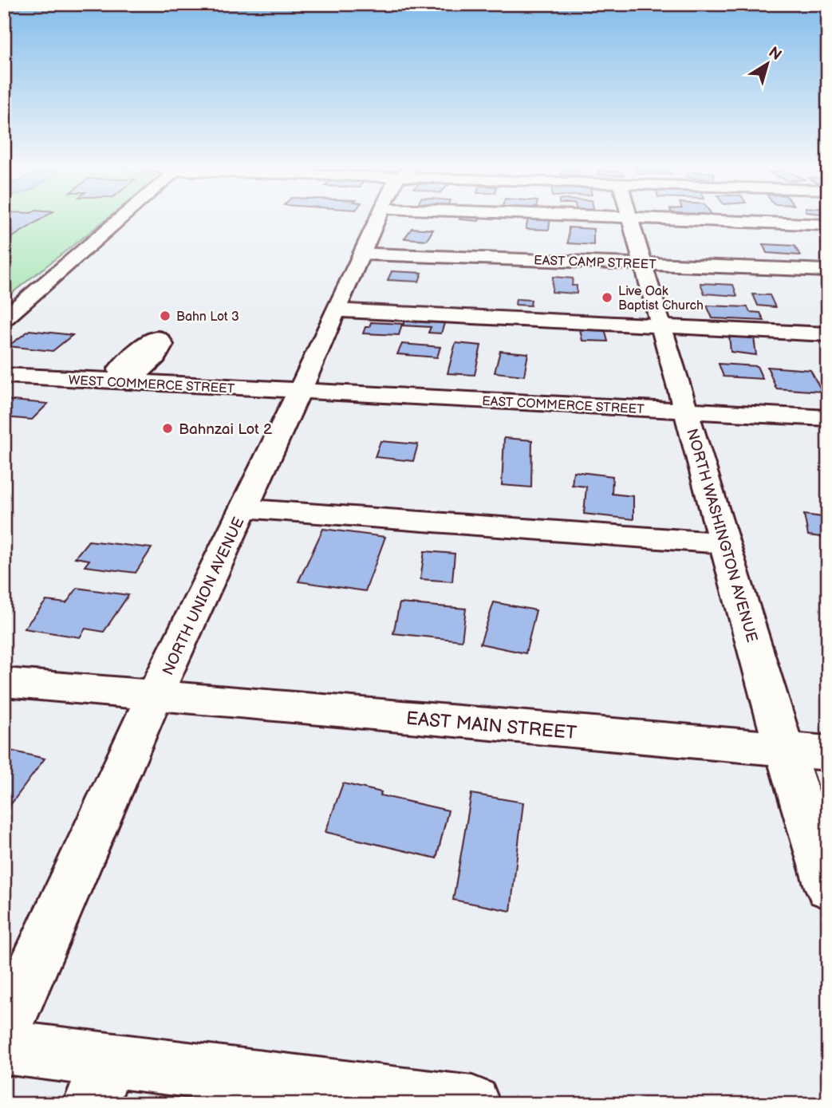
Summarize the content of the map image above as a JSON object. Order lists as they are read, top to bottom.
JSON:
{
  "streets": {
    "street": [
      "EAST CAMP STREET",
      "WEST COMMERCE STREET",
      "EAST COMMERCE STREET",
      "NORTH WASHINGTON AVENUE",
      "NORTH UNION AVENUE",
      "EAST MAIN STREET"
    ]
  },
  "crossings": [
    ["EAST CAMP STREET", "NORTH WASHINGTON AVENUE"],
    ["EAST CAMP STREET", "NORTH UNION AVENUE"],
    ["WEST COMMERCE STREET", "EAST COMMERCE STREET"],
    ["WEST COMMERCE STREET", "NORTH UNION AVENUE"],
    ["EAST COMMERCE STREET", "NORTH WASHINGTON AVENUE"],
    ["EAST COMMERCE STREET", "NORTH UNION AVENUE"],
    ["NORTH WASHINGTON AVENUE", "EAST MAIN STREET"],
    ["NORTH UNION AVENUE", "EAST MAIN STREET"]
  ],
  "places": ["Live Oak Baptist Church", "Bahn Lot 3", "Bahnzai Lot 2"],
  "north": "top right"
}
